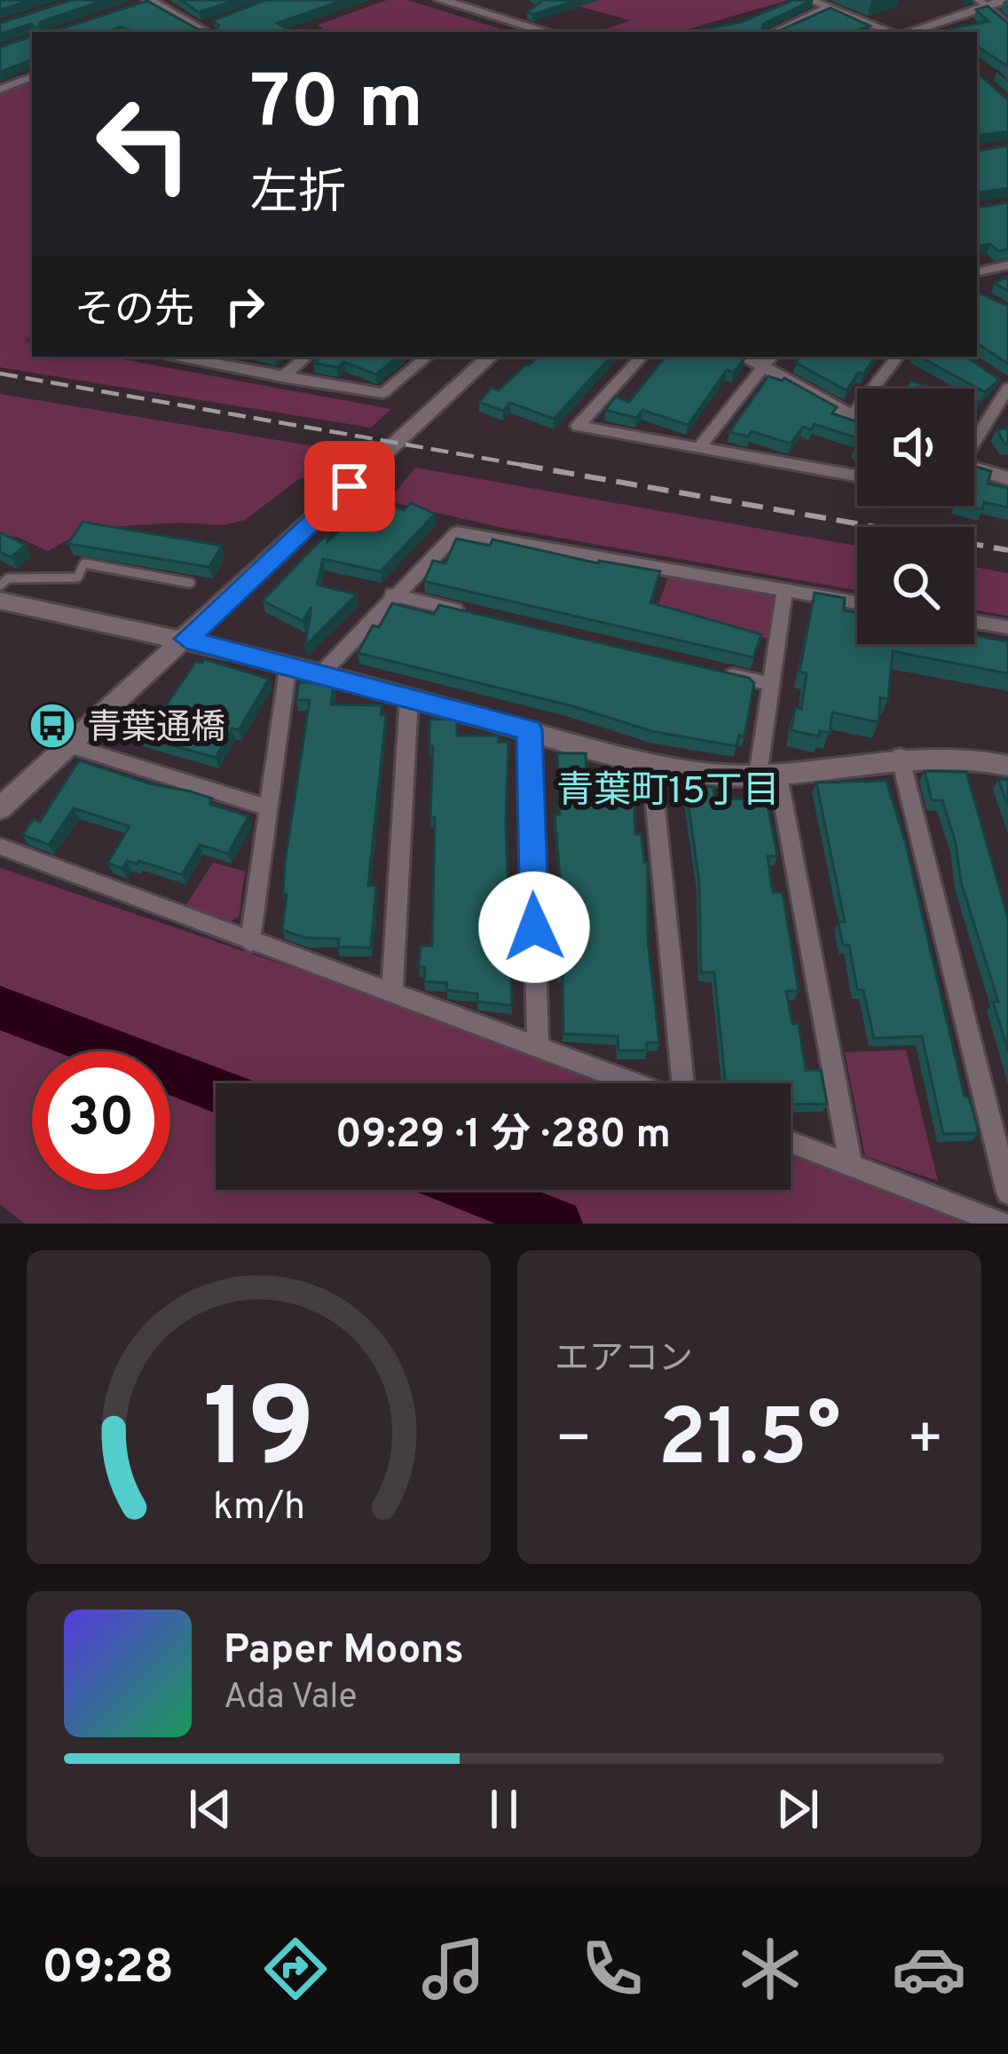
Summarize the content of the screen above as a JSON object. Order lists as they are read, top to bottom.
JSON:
{
  "districts": ["青葉町15丁目"],
  "places": {
    "bus stop": ["青葉通橋"]
  },
  "page": {
    "turn": ["70 m", "左折"],
    "then": "その先",
    "limit": "30",
    "trip": "09:29 · 1 分 · 280 m",
    "tile": "エアコン",
    "heat": ["−", "21.5°", "+"],
    "song": ["Paper Moons", "Ada Vale"],
    "tabs": "09:28",
    "gauge": ["19", "km/h"]
  }
}
